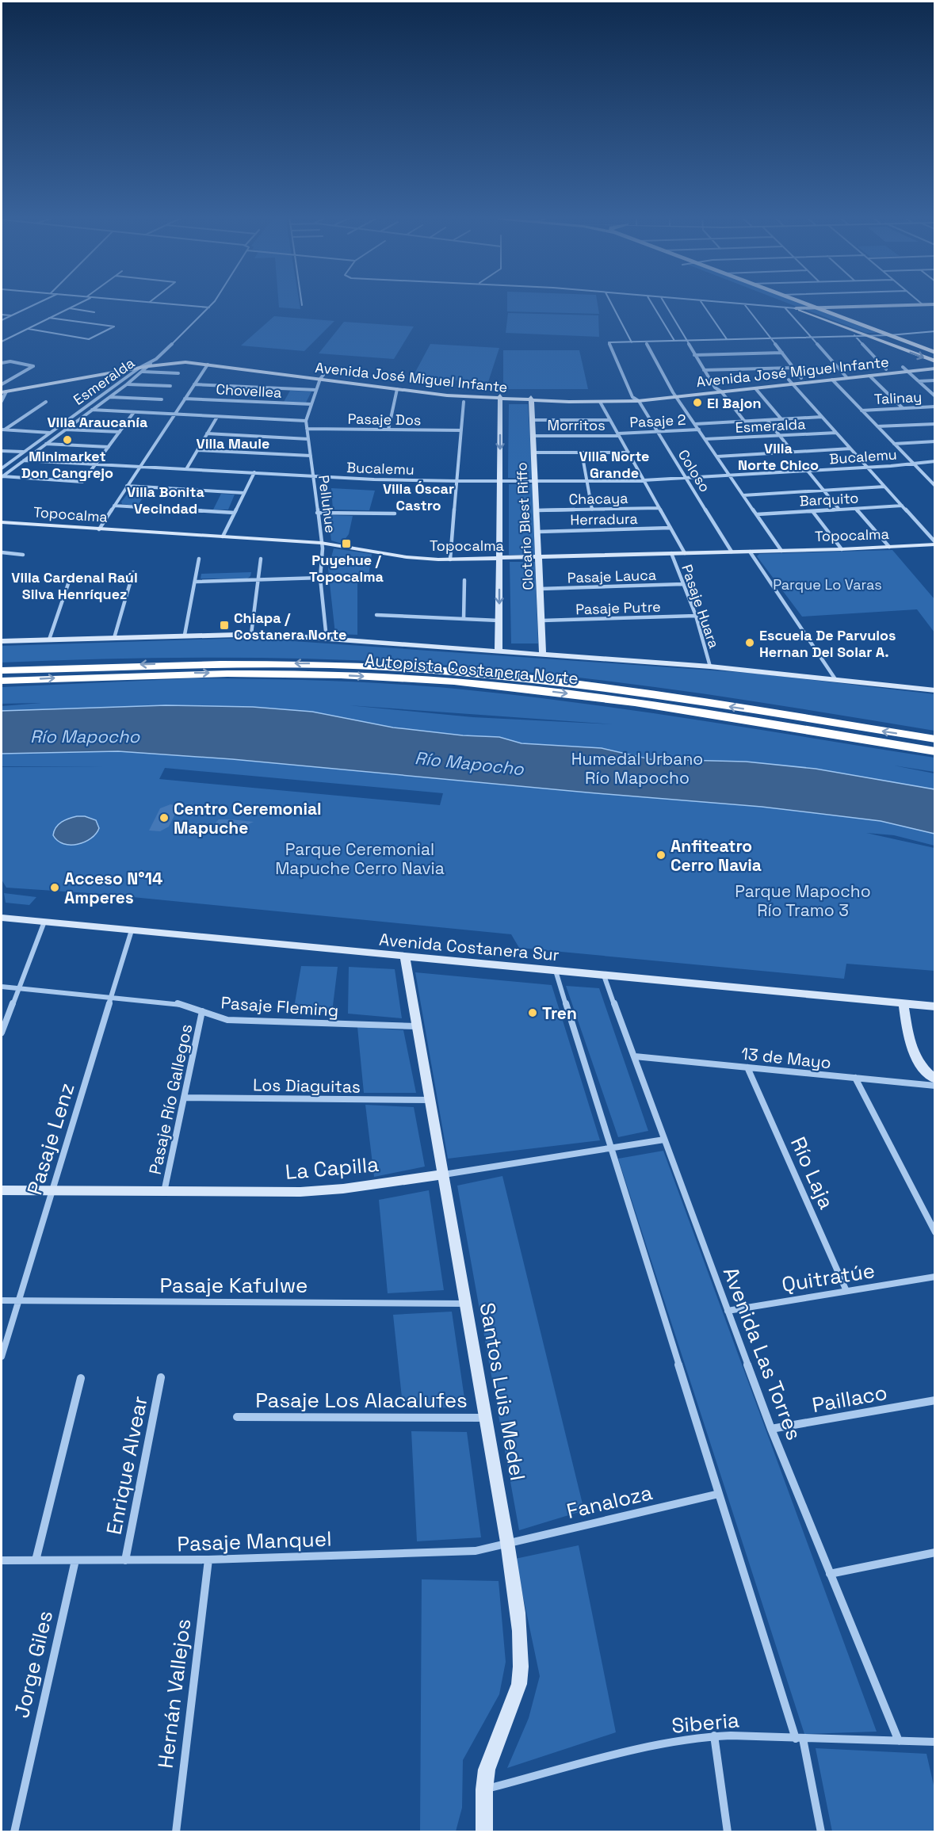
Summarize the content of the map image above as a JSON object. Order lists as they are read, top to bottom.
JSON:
{
  "streets": {
    "highway": ["Autopista Costanera Norte"],
    "street": [
      "Avenida José Miguel Infante",
      "Esmeralda",
      "Chovellea",
      "Talinay",
      "Pasaje Dos",
      "Pasaje 2",
      "Morritos",
      "Bucalemu",
      "Coloso",
      "Chacaya",
      "Barquito",
      "Pelluhue",
      "Topocalma",
      "Herradura",
      "Clotario Blest Riffo",
      "Pasaje Lauca",
      "Pasaje Huara",
      "Pasaje Putre",
      "Avenida Costanera Sur",
      "Pasaje Fleming",
      "13 de Mayo",
      "Los Diaguitas",
      "Pasaje Río Gallegos",
      "Pasaje Lenz",
      "La Capilla",
      "Río Laja",
      "Quitratúe",
      "Pasaje Kafulwe",
      "Avenida Las Torres",
      "Santos Luis Medel",
      "Paillaco",
      "Pasaje Los Alacalufes",
      "Enrique Alvear",
      "Fanaloza",
      "Pasaje Manquel",
      "Jorge Giles",
      "Hernán Vallejos",
      "Siberia"
    ]
  },
  "crossings": [
    ["Avenida José Miguel Infante", "Esmeralda"],
    ["Avenida José Miguel Infante", "Coloso"],
    ["Avenida José Miguel Infante", "Pelluhue"],
    ["Avenida José Miguel Infante", "Clotario Blest Riffo"],
    ["Esmeralda", "Bucalemu"],
    ["Chovellea", "Pelluhue"],
    ["Pasaje Dos", "Pelluhue"],
    ["Pasaje 2", "Morritos"],
    ["Pasaje 2", "Coloso"],
    ["Morritos", "Clotario Blest Riffo"],
    ["Bucalemu", "Coloso"],
    ["Bucalemu", "Pelluhue"],
    ["Bucalemu", "Clotario Blest Riffo"],
    ["Coloso", "Topocalma"],
    ["Chacaya", "Clotario Blest Riffo"],
    ["Pelluhue", "Topocalma"],
    ["Topocalma", "Clotario Blest Riffo"],
    ["Topocalma", "Pasaje Huara"],
    ["Herradura", "Clotario Blest Riffo"],
    ["Clotario Blest Riffo", "Pasaje Lauca"],
    ["Clotario Blest Riffo", "Pasaje Putre"],
    ["Pasaje Lauca", "Pasaje Huara"],
    ["Pasaje Huara", "Pasaje Putre"],
    ["Avenida Costanera Sur", "Pasaje Lenz"],
    ["Avenida Costanera Sur", "Avenida Las Torres"],
    ["Avenida Costanera Sur", "Santos Luis Medel"],
    ["Pasaje Fleming", "Pasaje Río Gallegos"],
    ["Pasaje Fleming", "Pasaje Lenz"],
    ["Pasaje Fleming", "Santos Luis Medel"],
    ["13 de Mayo", "Río Laja"],
    ["13 de Mayo", "Avenida Las Torres"],
    ["Los Diaguitas", "Pasaje Río Gallegos"],
    ["Los Diaguitas", "Santos Luis Medel"],
    ["Pasaje Río Gallegos", "La Capilla"],
    ["Pasaje Lenz", "La Capilla"],
    ["Pasaje Lenz", "Pasaje Kafulwe"],
    ["La Capilla", "Avenida Las Torres"],
    ["La Capilla", "Santos Luis Medel"],
    ["Río Laja", "Quitratúe"],
    ["Quitratúe", "Avenida Las Torres"],
    ["Pasaje Kafulwe", "Santos Luis Medel"],
    ["Avenida Las Torres", "Paillaco"],
    ["Avenida Las Torres", "Siberia"],
    ["Santos Luis Medel", "Pasaje Los Alacalufes"],
    ["Santos Luis Medel", "Fanaloza"],
    ["Santos Luis Medel", "Pasaje Manquel"],
    ["Santos Luis Medel", "Siberia"],
    ["Enrique Alvear", "Pasaje Manquel"],
    ["Fanaloza", "Pasaje Manquel"],
    ["Pasaje Manquel", "Jorge Giles"],
    ["Pasaje Manquel", "Hernán Vallejos"]
  ],
  "districts": [
    "Villa Araucanía",
    "Villa Maule",
    "Villa Norte Chico",
    "Villa Norte Grande",
    "Villa Óscar Castro",
    "Villa Bonita Vecindad",
    "Villa Cardenal Raúl Silva Henríquez"
  ],
  "water": ["Río Mapocho"],
  "parks": [
    "Parque Lo Varas",
    "Humedal Urbano Río Mapocho",
    "Parque Ceremonial Mapuche Cerro Navia",
    "Parque Mapocho Río Tramo 3"
  ],
  "places": {
    "other": [
      "El Bajon",
      "Minimarket Don Cangrejo",
      "Escuela De Parvulos Hernan Del Solar A.",
      "Centro Ceremonial Mapuche",
      "Anfiteatro Cerro Navia",
      "Acceso N°14 Amperes",
      "Tren"
    ],
    "transit": ["Puyehue / Topocalma", "Chiapa / Costanera Norte"]
  }
}
